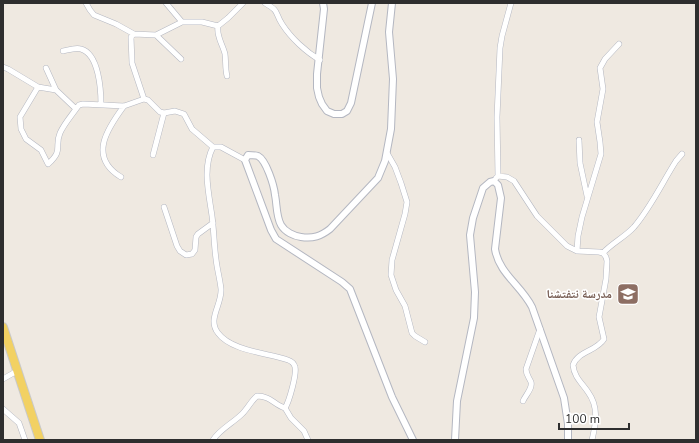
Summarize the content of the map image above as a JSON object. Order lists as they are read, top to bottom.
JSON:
{
  "places": {
    "school or university": ["مدرسة نتفتشنا"]
  },
  "scale_bar": "100 m"
}
